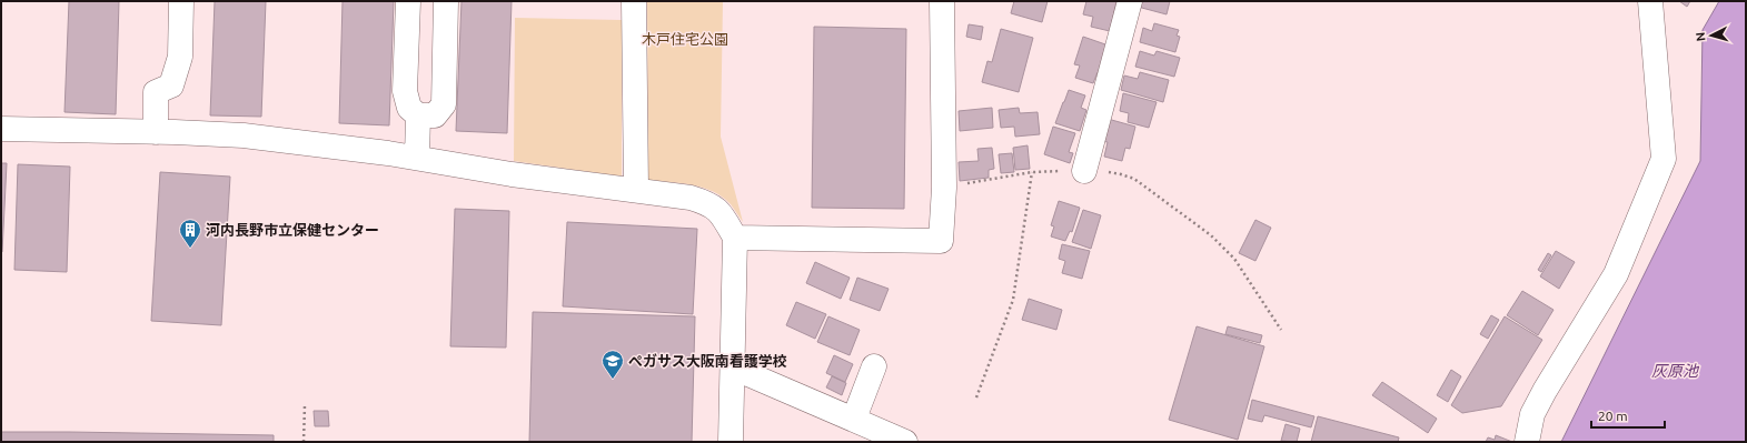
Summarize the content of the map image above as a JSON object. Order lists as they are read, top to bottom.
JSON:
{
  "water": ["灰原池"],
  "parks": ["木戸住宅公園"],
  "places": {
    "building": ["河内長野市立保健センター"],
    "school or university": ["ぺガサス大阪南看護学校"]
  },
  "scale_bar": "20 m",
  "north": "left"
}
